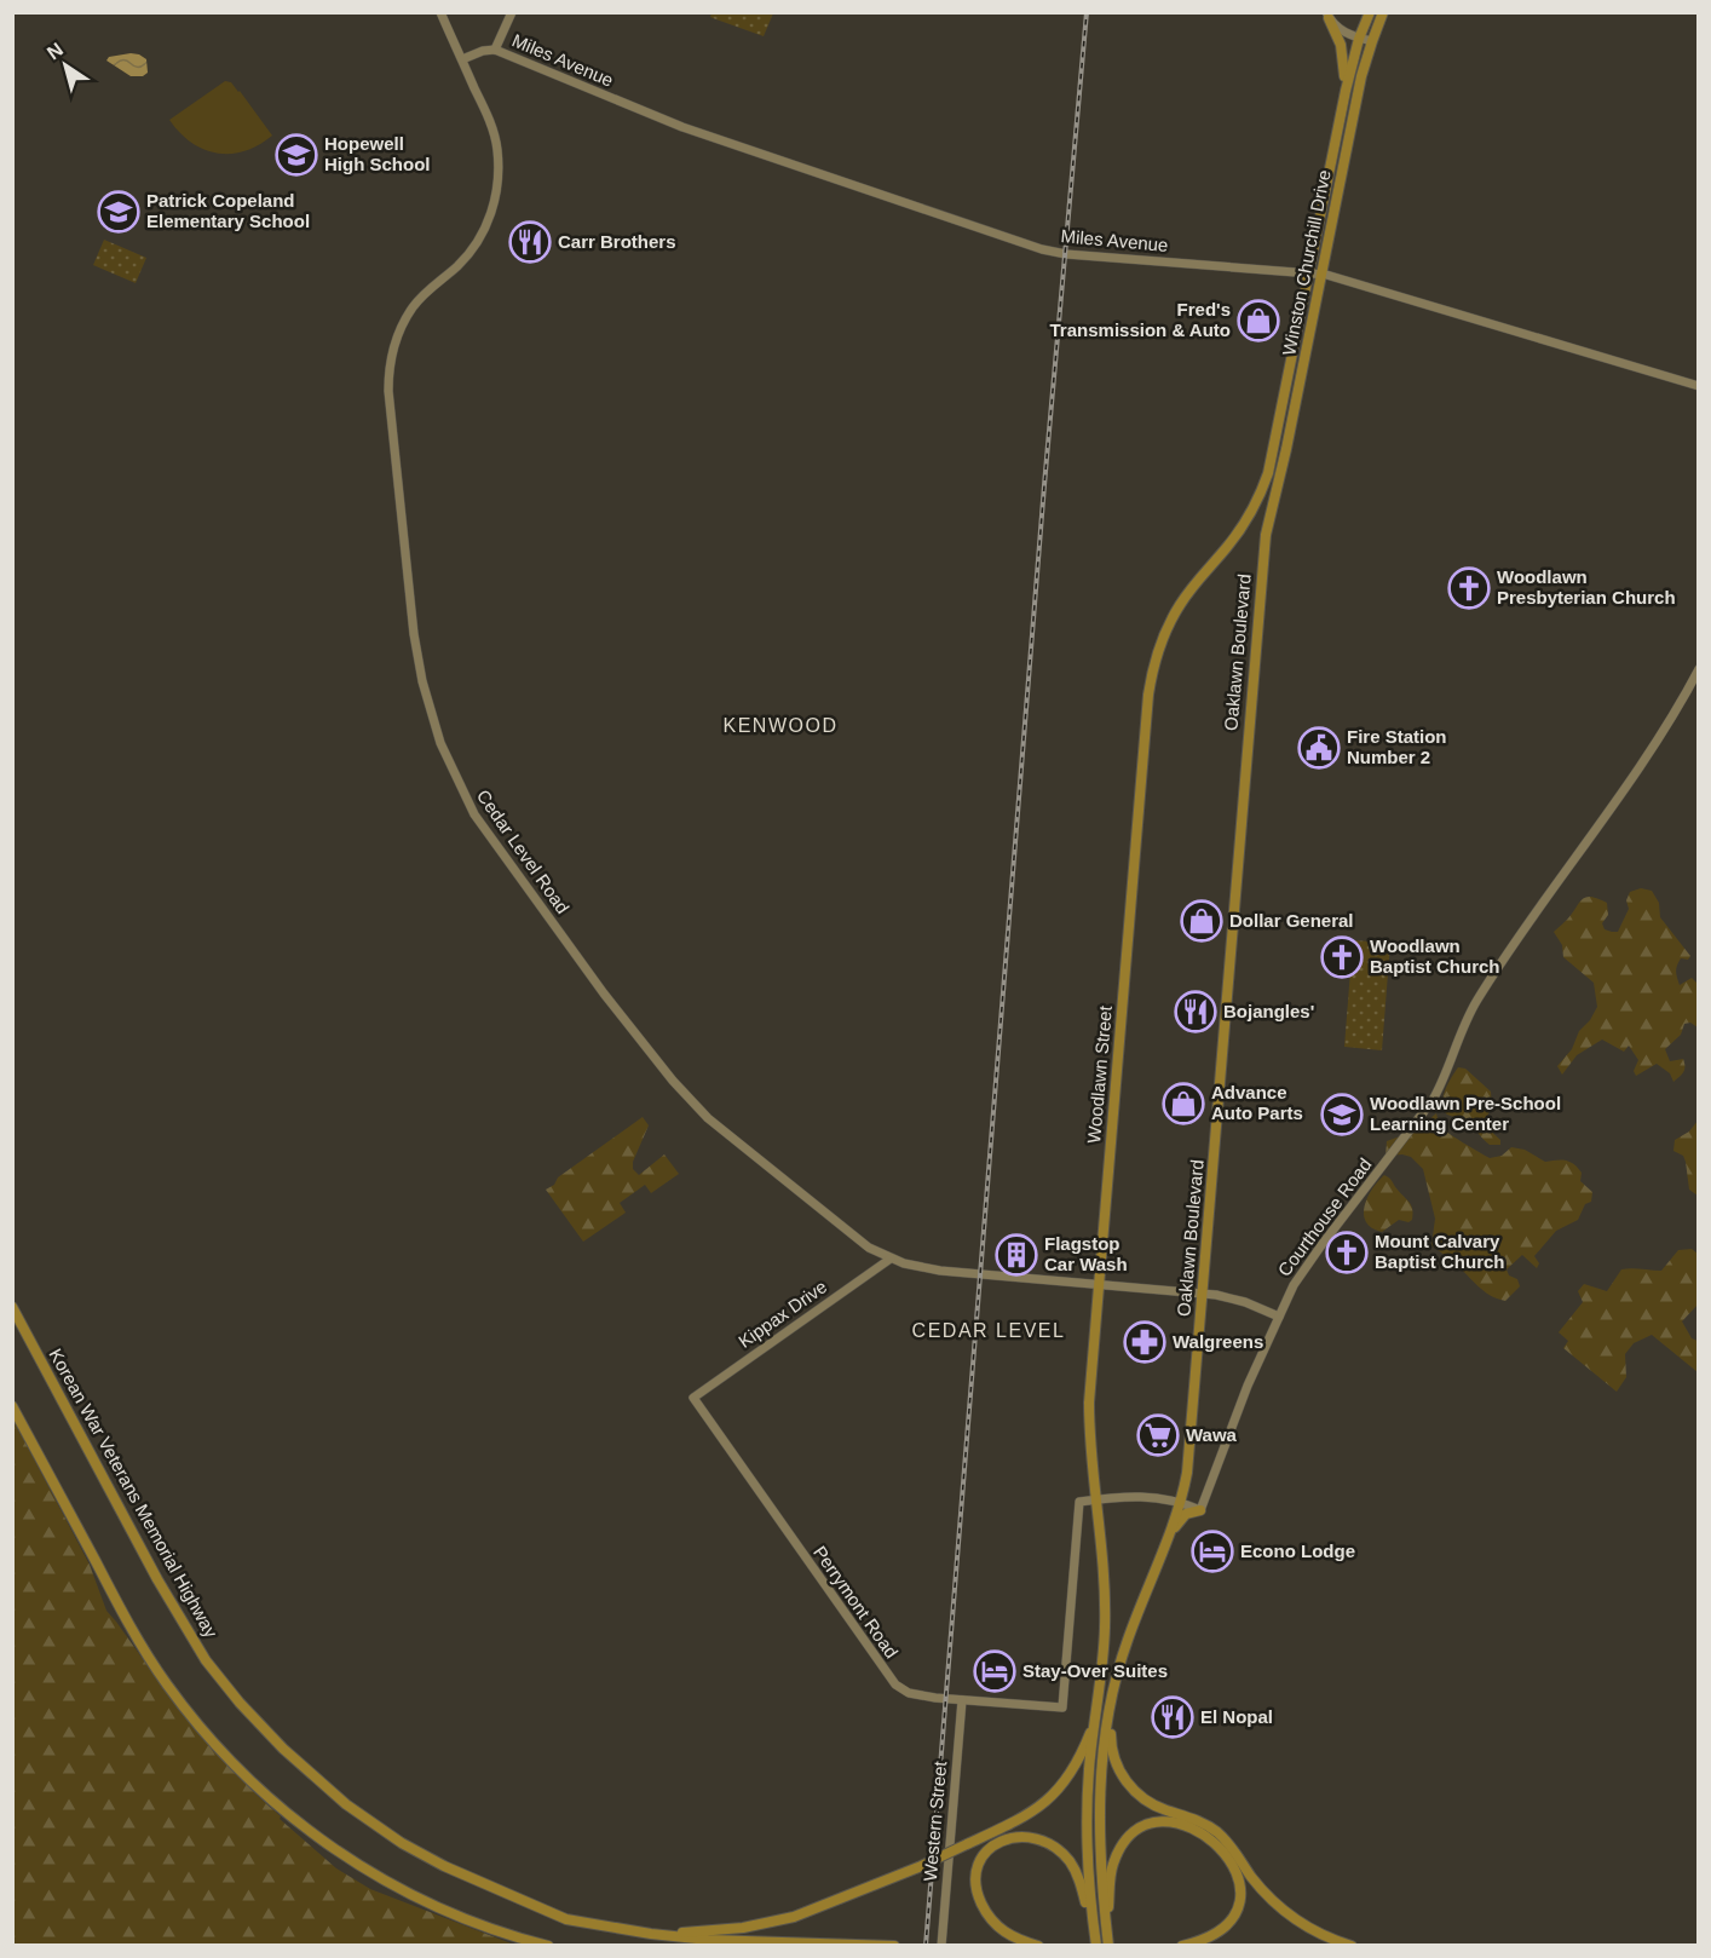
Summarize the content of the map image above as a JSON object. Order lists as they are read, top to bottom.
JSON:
{
  "streets": {
    "highway": [
      "Winston Churchill Drive",
      "Oaklawn Boulevard",
      "Woodlawn Street",
      "Korean War Veterans Memorial Highway"
    ],
    "street": [
      "Miles Avenue",
      "Cedar Level Road",
      "Courthouse Road",
      "Kippax Drive",
      "Perrymont Road",
      "Western Street"
    ]
  },
  "crossings": [
    ["Miles Avenue", "Winston Churchill Drive"],
    ["Miles Avenue", "Cedar Level Road"],
    ["Miles Avenue", "Woodlawn Street"],
    ["Winston Churchill Drive", "Oaklawn Boulevard"],
    ["Oaklawn Boulevard", "Cedar Level Road"],
    ["Cedar Level Road", "Woodlawn Street"],
    ["Cedar Level Road", "Courthouse Road"],
    ["Cedar Level Road", "Kippax Drive"],
    ["Woodlawn Street", "Perrymont Road"],
    ["Kippax Drive", "Perrymont Road"],
    ["Perrymont Road", "Western Street"]
  ],
  "districts": ["KENWOOD", "CEDAR LEVEL"],
  "places": {
    "school or university": ["Hopewell High School", "Patrick Copeland Elementary School", "Woodlawn Pre-School Learning Center"],
    "restaurant": ["Carr Brothers", "Bojangles'", "El Nopal"],
    "shop": ["Fred's Transmission & Auto", "Dollar General", "Advance Auto Parts"],
    "church": ["Woodlawn Presbyterian Church", "Woodlawn Baptist Church", "Mount Calvary Baptist Church"],
    "public building": ["Fire Station Number 2"],
    "building": ["Flagstop Car Wash"],
    "pharmacy": ["Walgreens"],
    "supermarket": ["Wawa"],
    "hotel": ["Econo Lodge", "Stay-Over Suites"]
  },
  "north": "top left"
}
